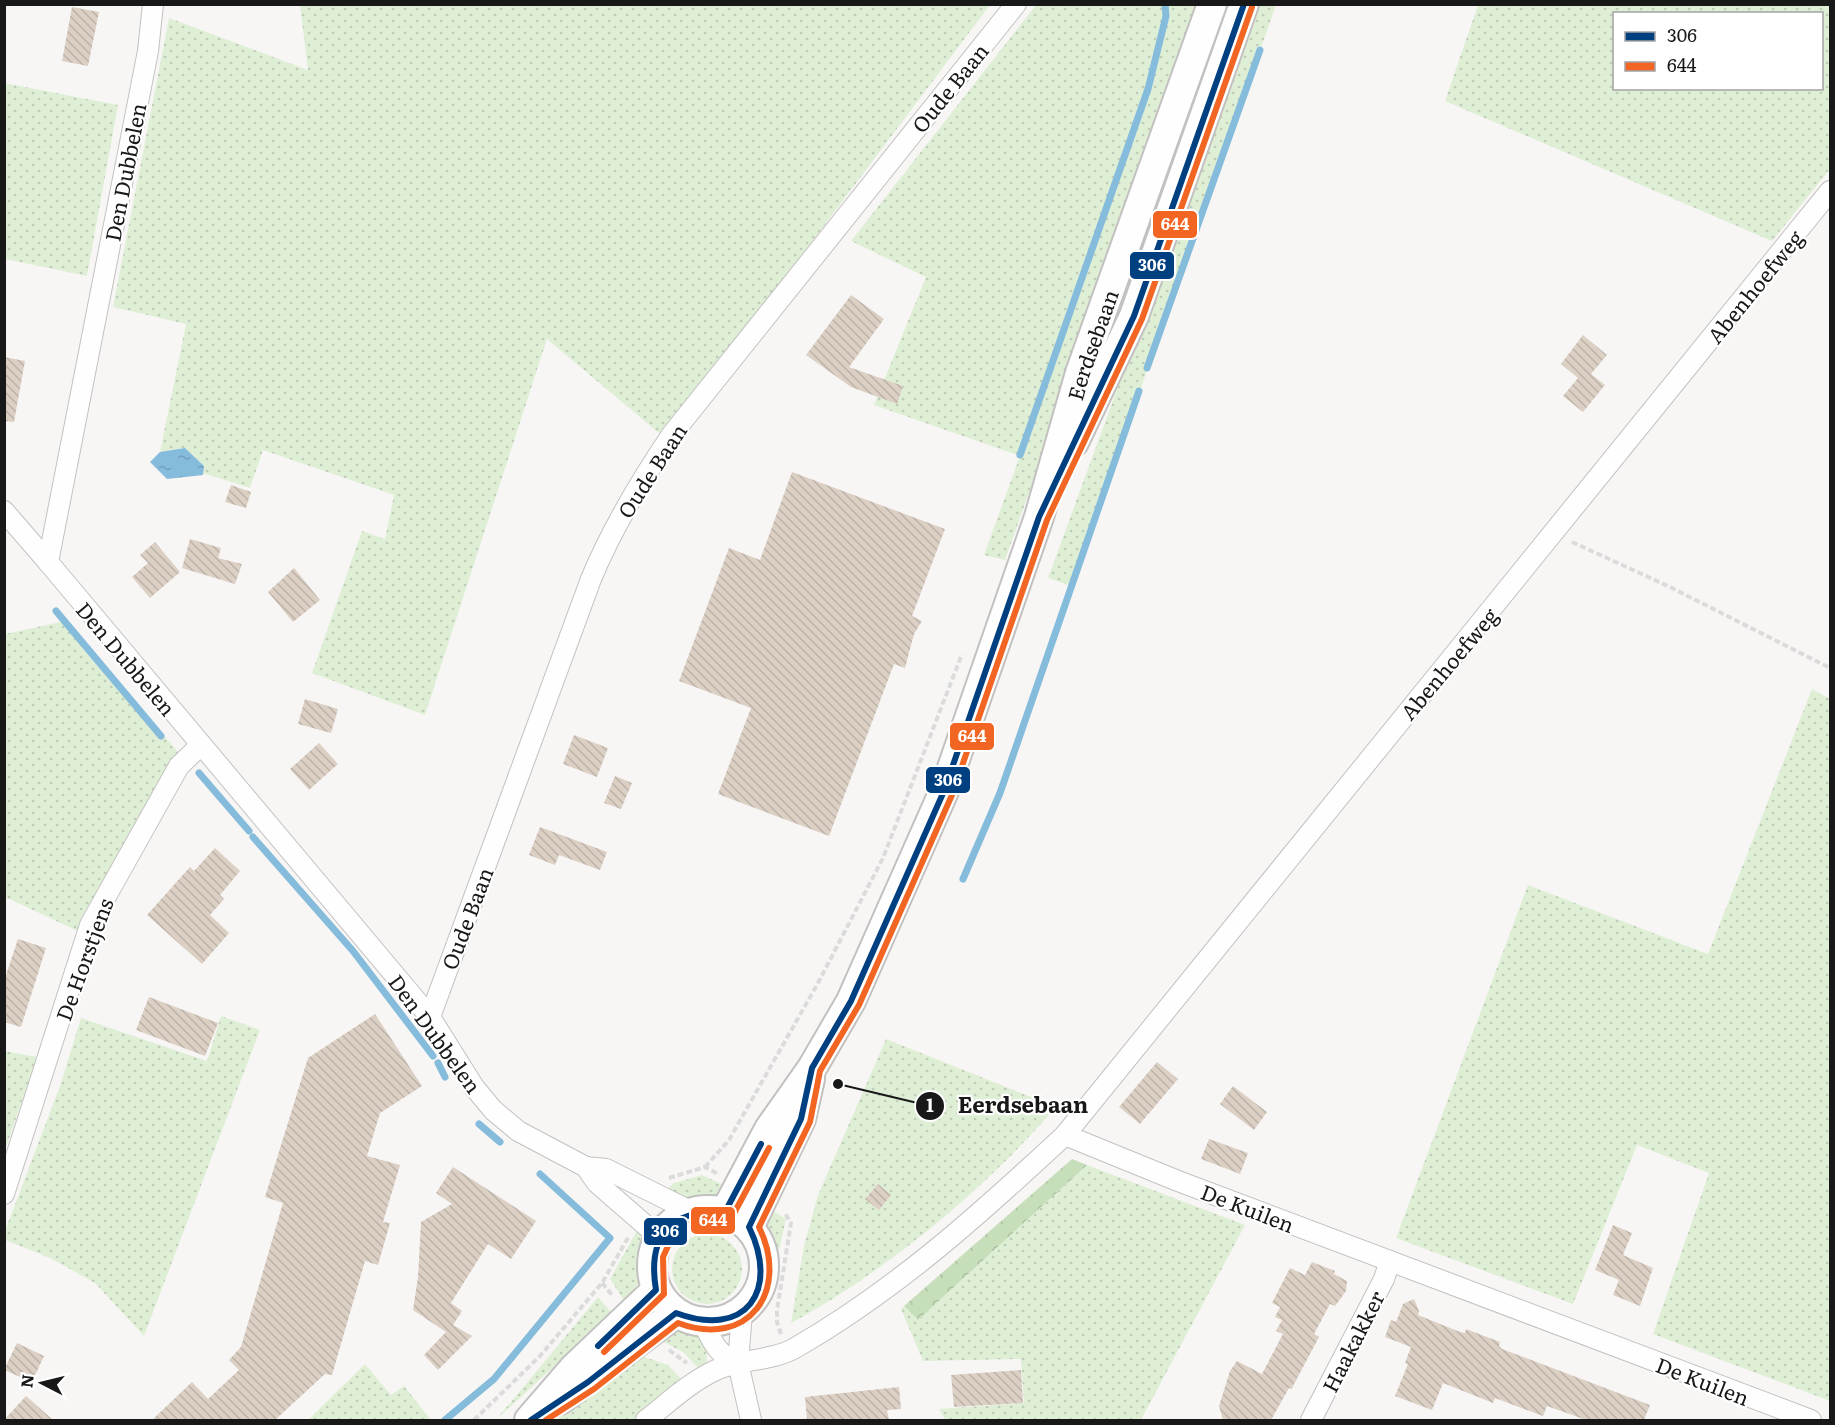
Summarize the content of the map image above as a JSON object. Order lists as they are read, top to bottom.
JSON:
{
  "streets": {
    "main road": ["Eerdsebaan"],
    "street": [
      "Oude Baan",
      "Den Dubbelen",
      "Abenhoefweg",
      "De Horstjens",
      "De Kuilen",
      "Haakakker"
    ]
  },
  "crossings": [
    ["Oude Baan", "Den Dubbelen"],
    ["Den Dubbelen", "Eerdsebaan"],
    ["Den Dubbelen", "De Horstjens"],
    ["Abenhoefweg", "De Kuilen"],
    ["De Kuilen", "Haakakker"]
  ],
  "places": ["Eerdsebaan"],
  "lines": ["transit line 306", "transit line 644"],
  "legend": ["306", "644"],
  "north": "left"
}
